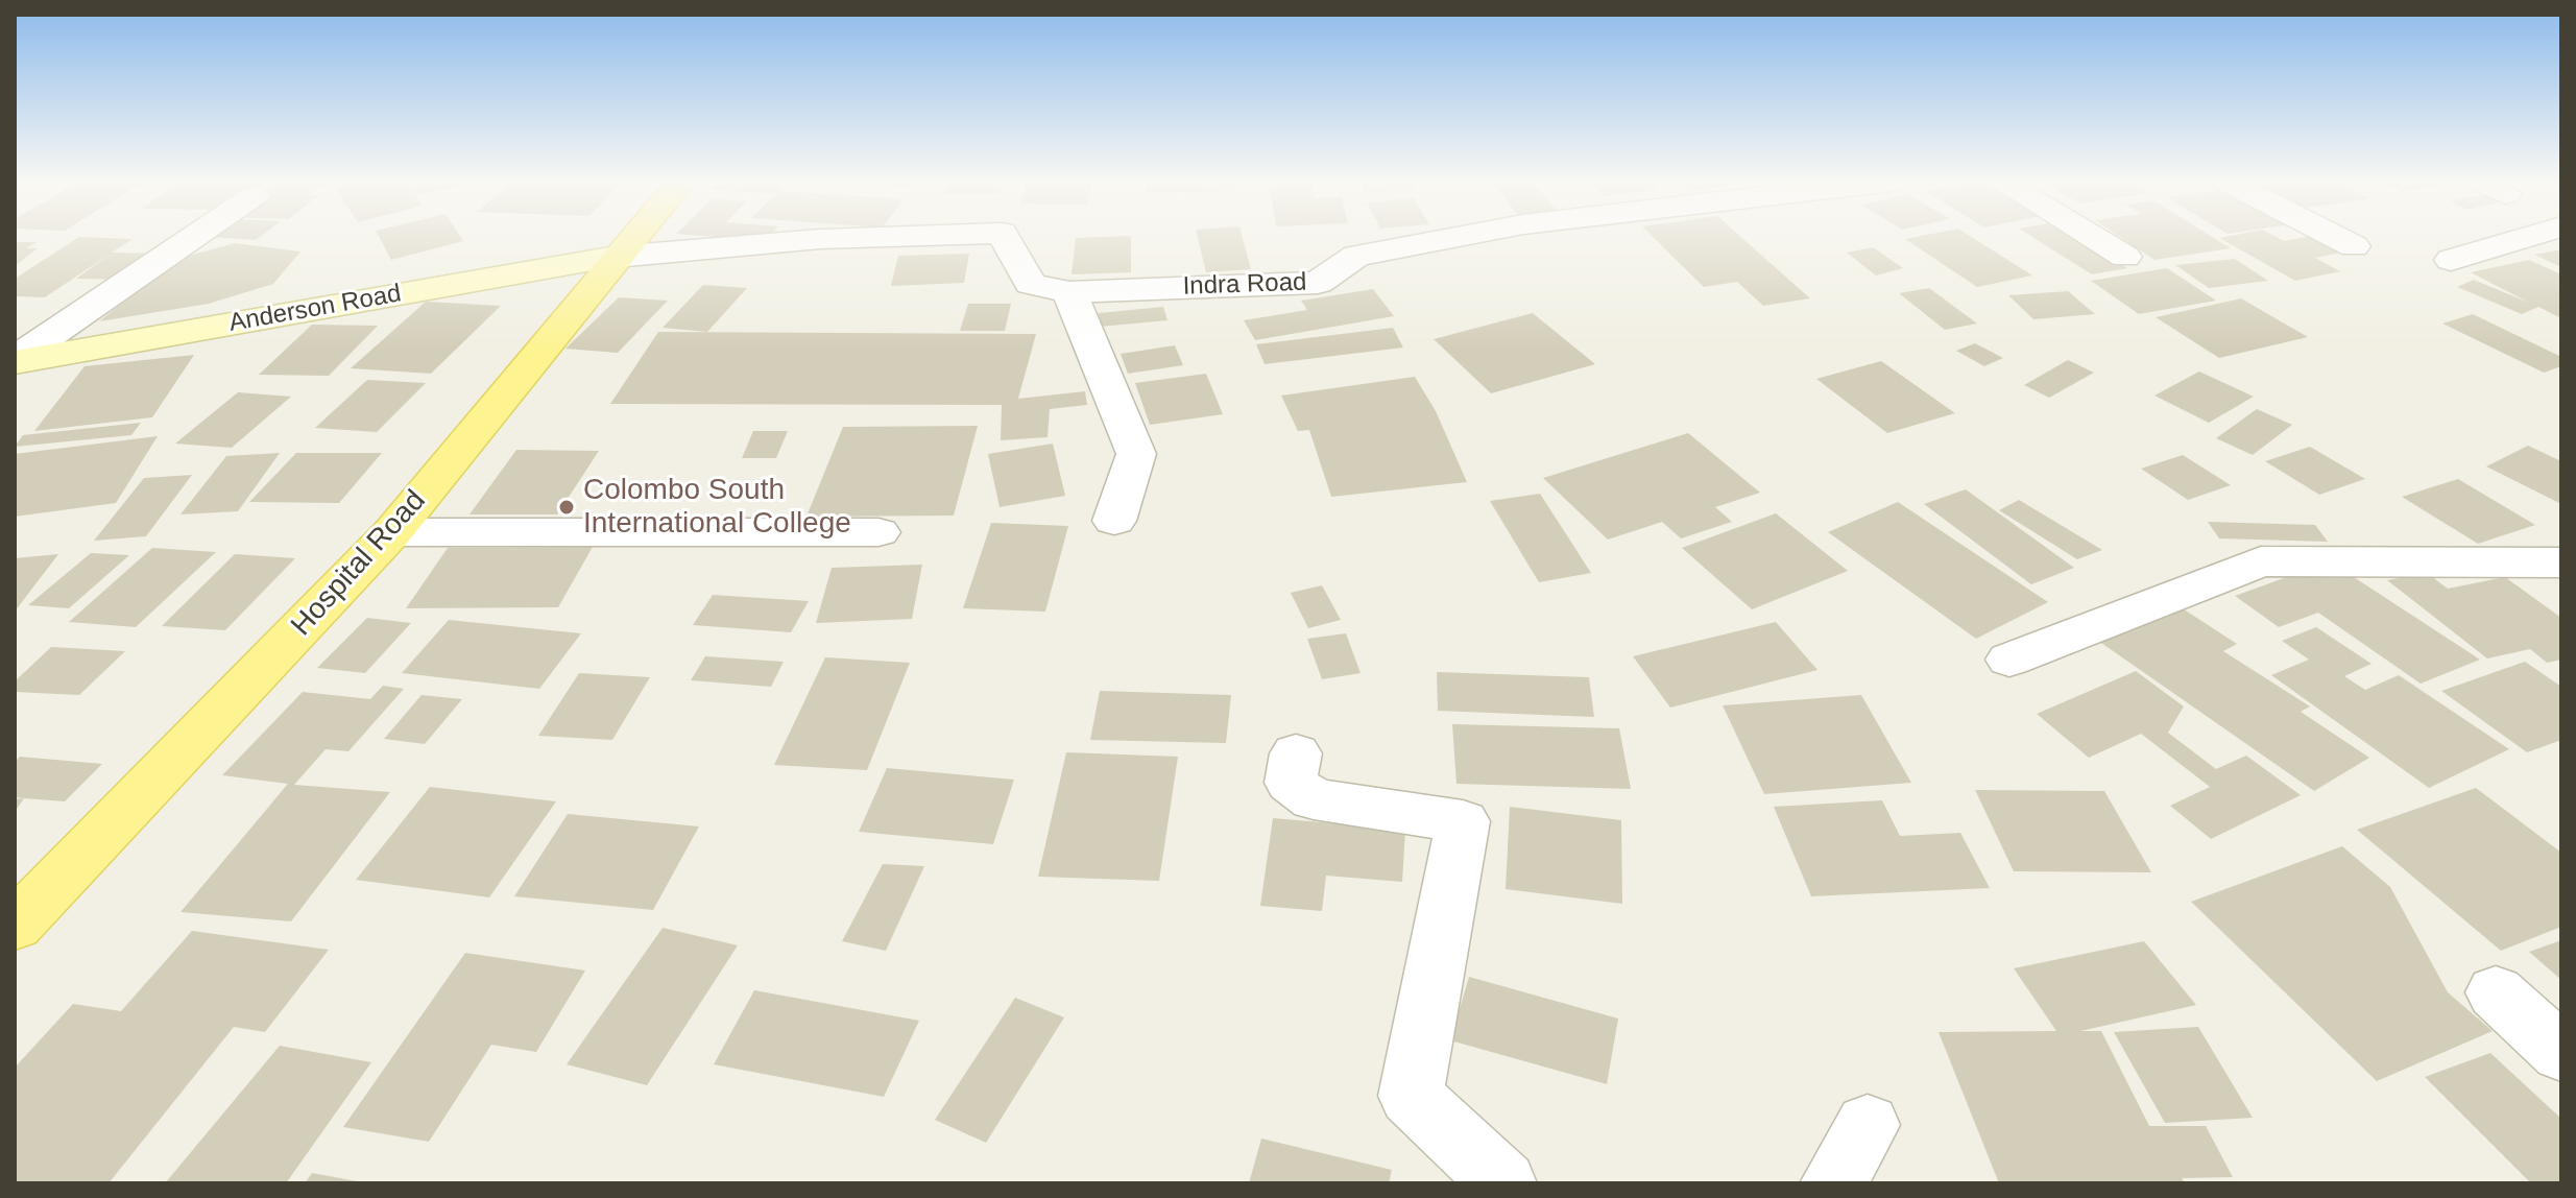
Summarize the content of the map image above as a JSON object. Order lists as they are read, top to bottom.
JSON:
{
  "streets": {
    "main road": ["Anderson Road", "Hospital Road"],
    "street": ["Indra Road"]
  },
  "crossings": [
    ["Indra Road", "Anderson Road"],
    ["Indra Road", "Hospital Road"],
    ["Anderson Road", "Hospital Road"]
  ],
  "places": ["Colombo South International College"]
}
